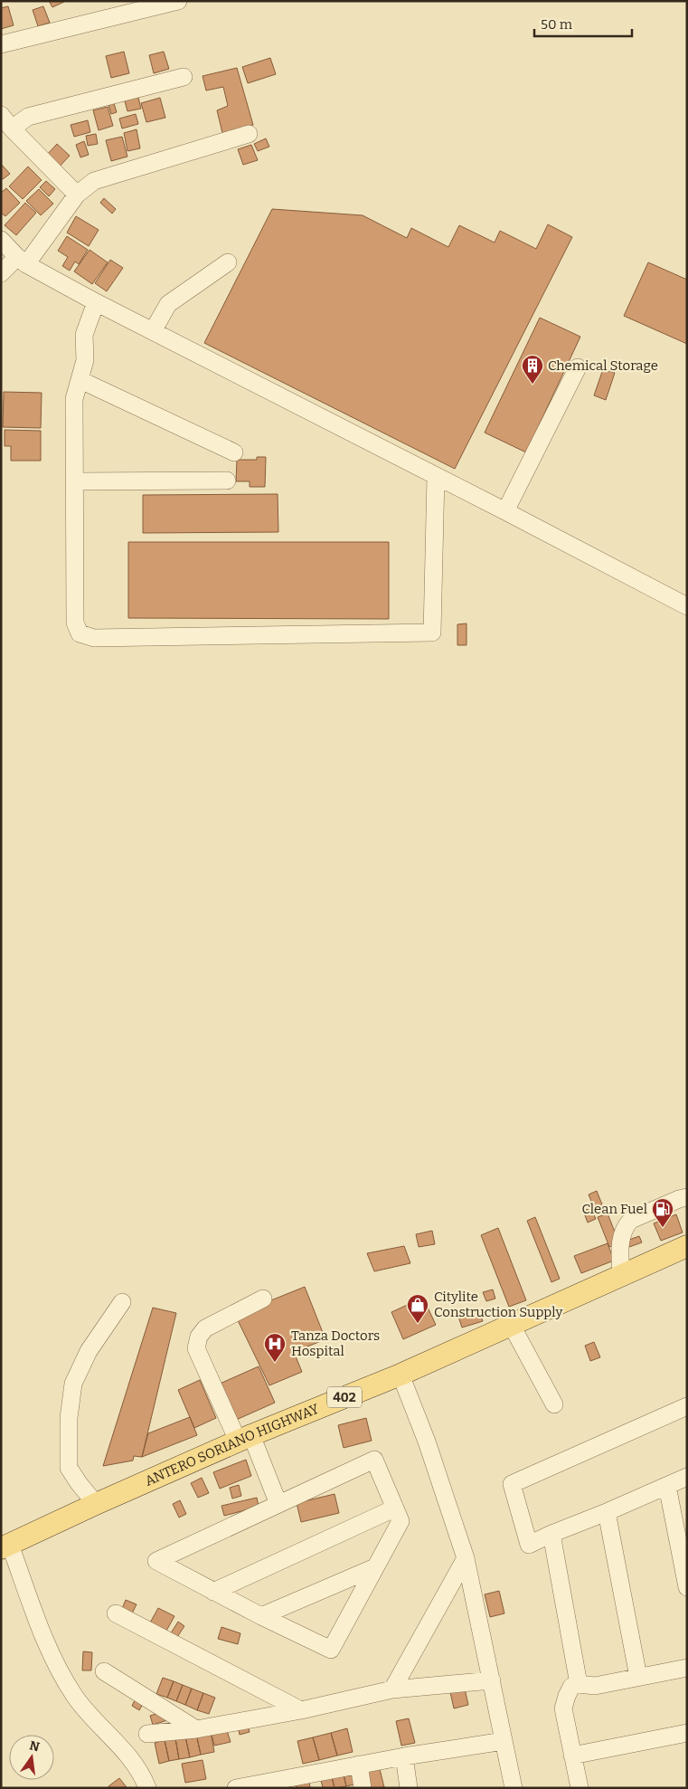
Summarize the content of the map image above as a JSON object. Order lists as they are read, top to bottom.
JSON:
{
  "streets": {
    "main road": ["402", "ANTERO SORIANO HIGHWAY"]
  },
  "places": {
    "building": ["Chemical Storage"],
    "fuel station": ["Clean Fuel"],
    "shop": ["Citylite Construction Supply"],
    "hospital": ["Tanza Doctors Hospital"]
  },
  "scale_bar": "50 m",
  "north": "top"
}
